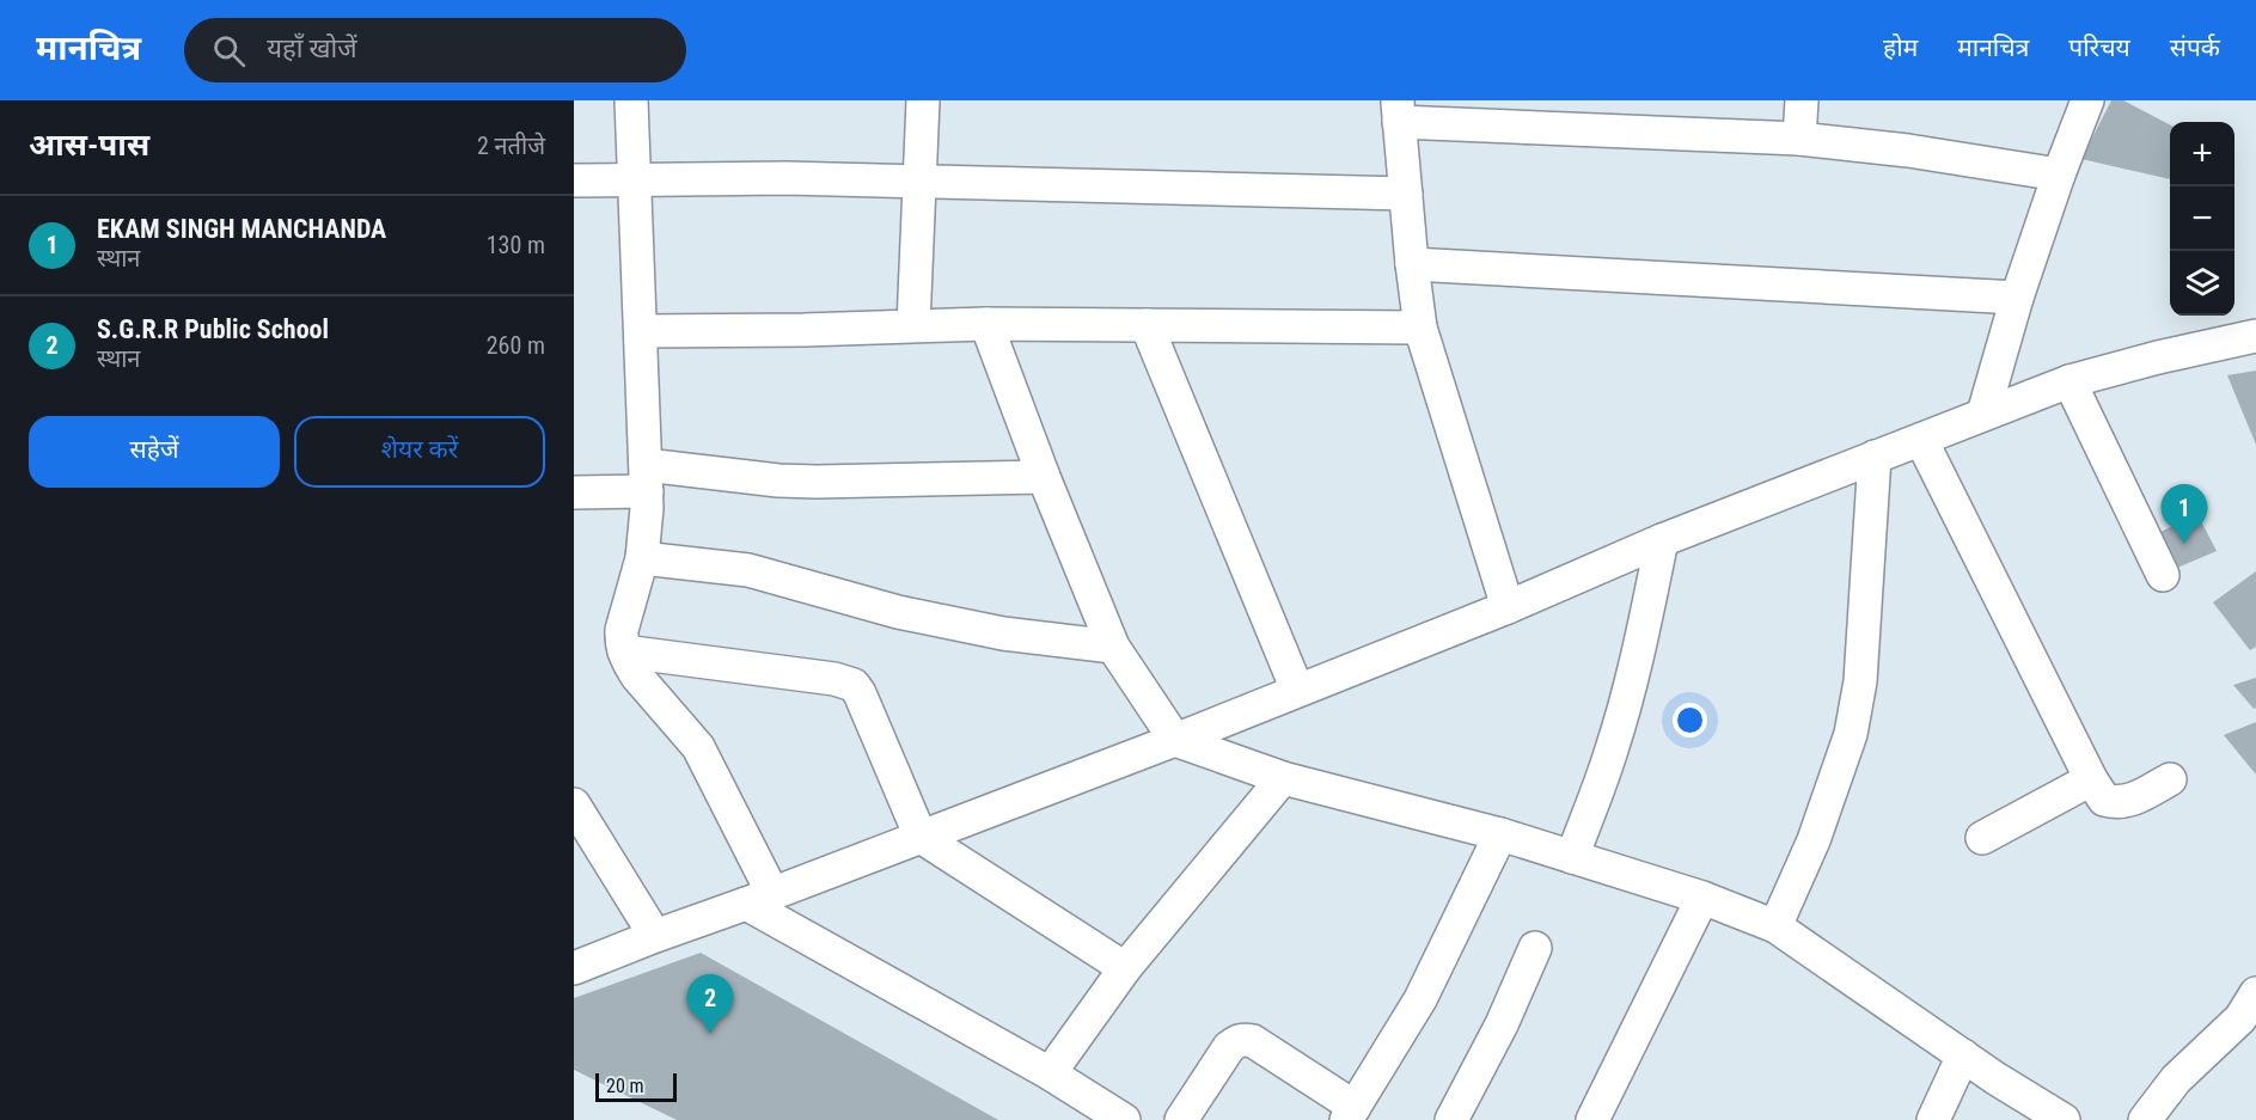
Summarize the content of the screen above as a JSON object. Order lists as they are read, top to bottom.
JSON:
{
  "scale_bar": "20 m",
  "page": {
    "header": "मानचित्र",
    "search": "यहाँ खोजें",
    "nav": [
      "होम",
      "मानचित्र",
      "परिचय",
      "संपर्क"
    ],
    "heading": ["आस-पास", "2 नतीजे"],
    "map_buttons": ["+", "−"],
    "list": [
      {
        "mark": "1",
        "name": "EKAM SINGH MANCHANDA",
        "note": "स्थान",
        "value": "130 m"
      },
      {
        "mark": "2",
        "name": "S.G.R.R Public School",
        "note": "स्थान",
        "value": "260 m"
      }
    ],
    "buttons": ["सहेजें", "शेयर करें"],
    "pins": ["1", "2"],
    "scale": "20 m"
  }
}
